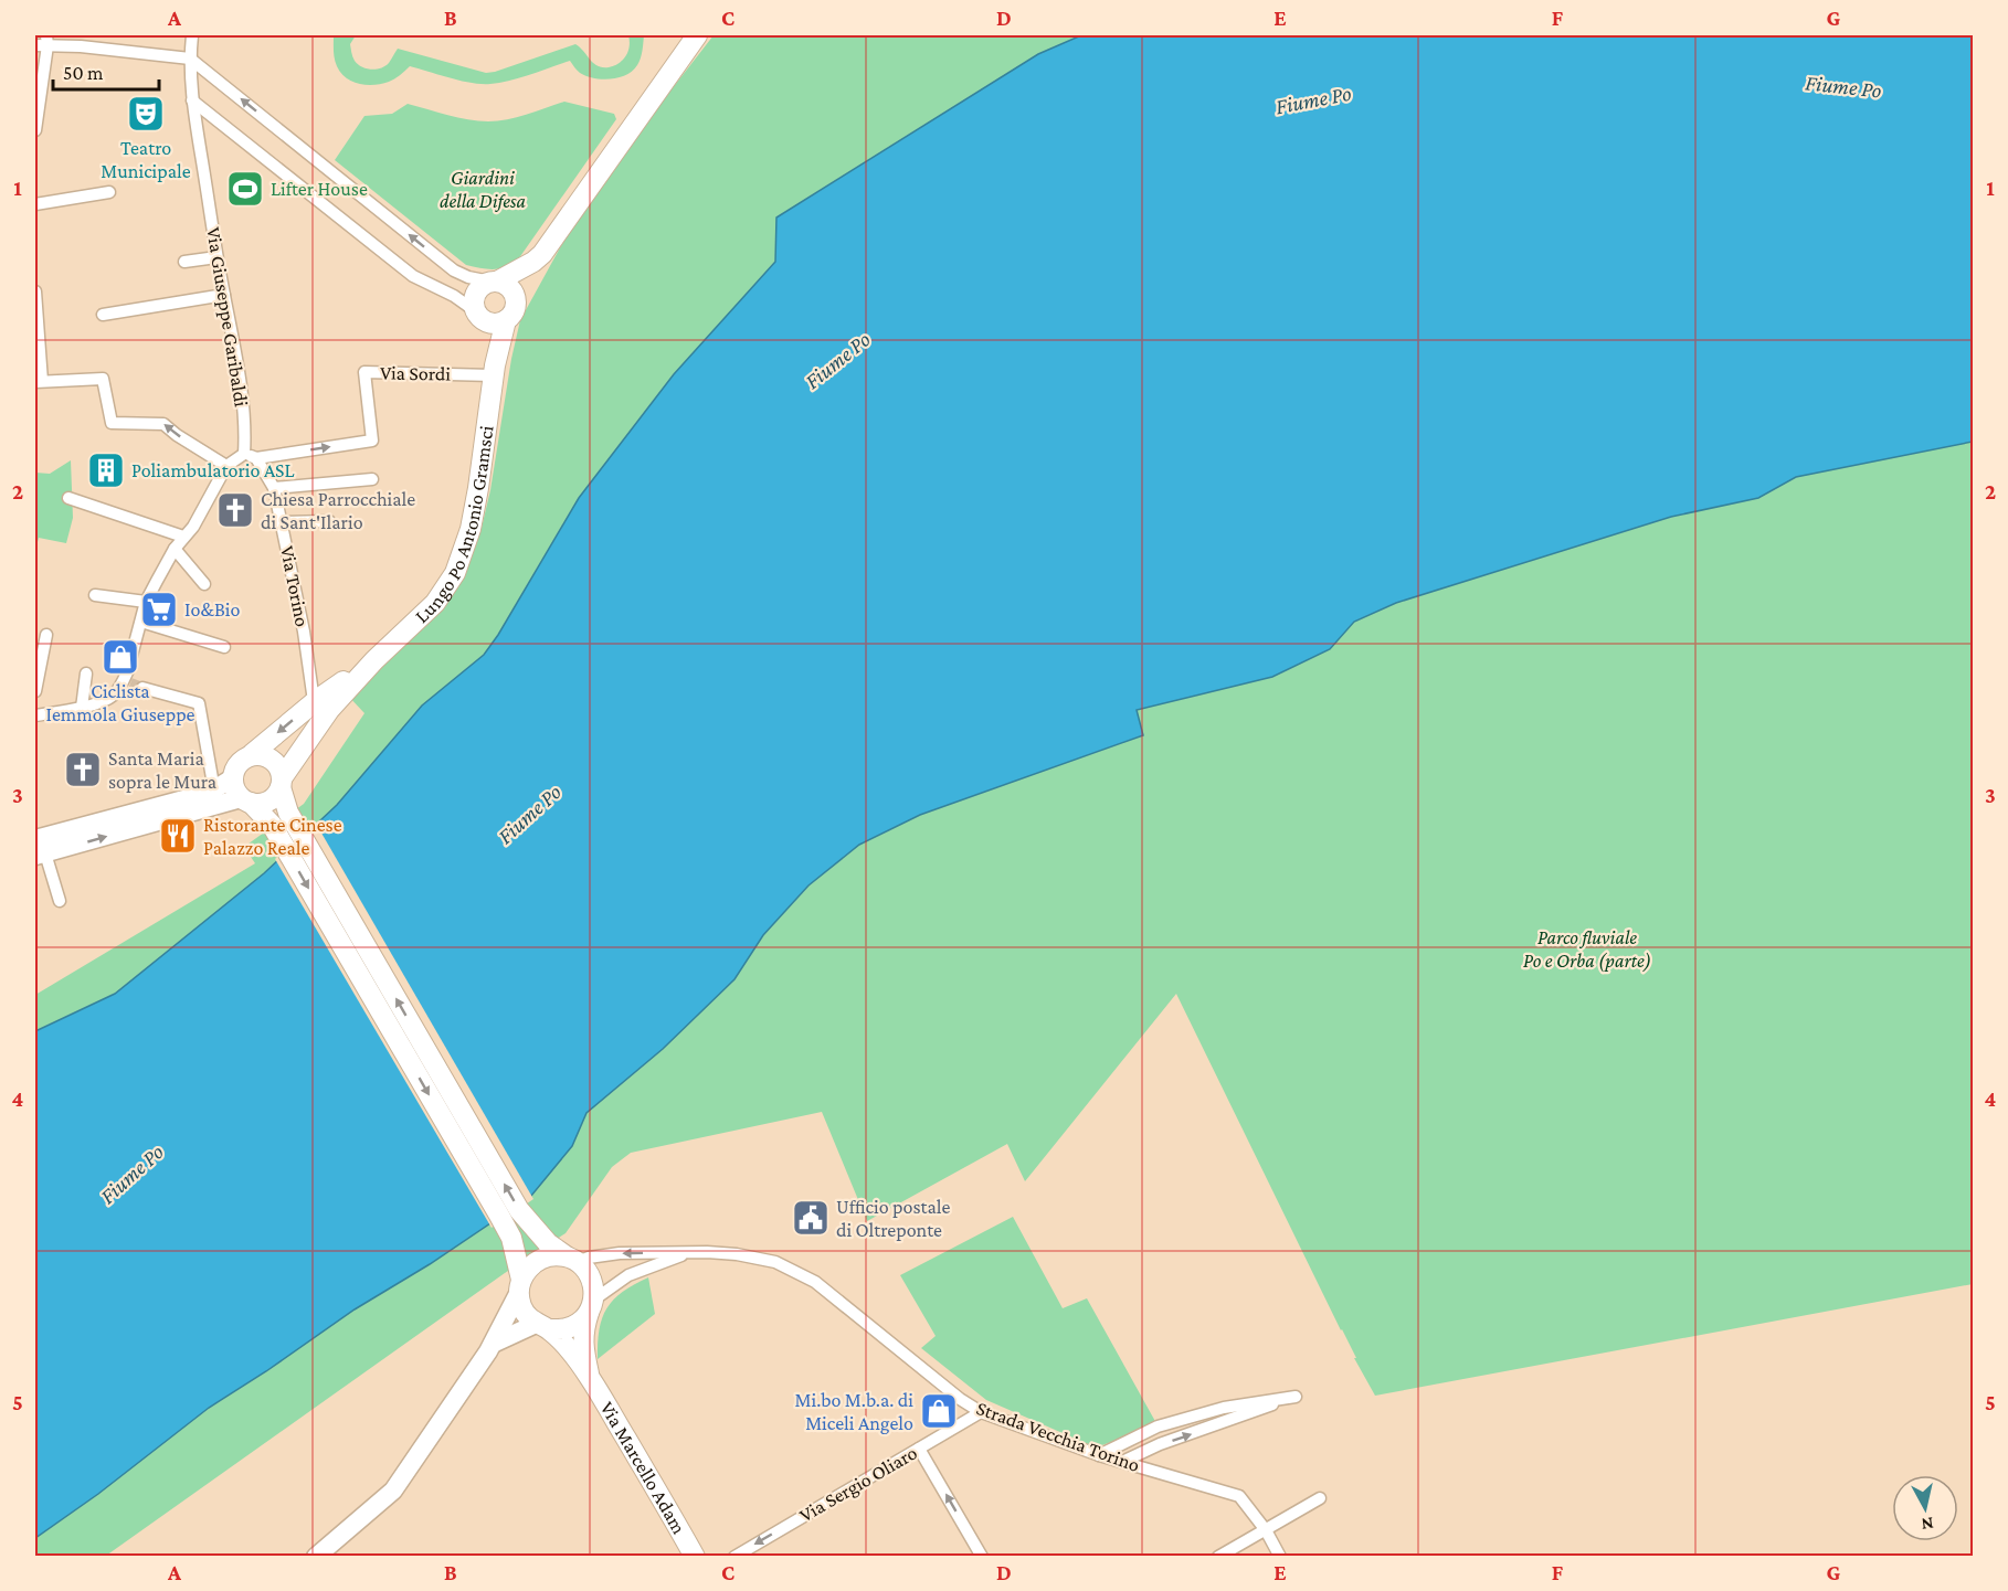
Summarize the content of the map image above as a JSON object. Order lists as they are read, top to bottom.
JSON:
{
  "streets": {
    "main road": ["Lungo Po Antonio Gramsci", "Via Marcello Adam"],
    "street": [
      "Via Giuseppe Garibaldi",
      "Via Sordi",
      "Via Torino",
      "Strada Vecchia Torino",
      "Via Sergio Oliaro"
    ]
  },
  "crossings": [
    ["Via Giuseppe Garibaldi", "Via Sordi"],
    ["Via Giuseppe Garibaldi", "Via Torino"],
    ["Via Sordi", "Lungo Po Antonio Gramsci"],
    ["Via Sordi", "Via Torino"],
    ["Strada Vecchia Torino", "Via Marcello Adam"],
    ["Strada Vecchia Torino", "Via Sergio Oliaro"]
  ],
  "one_way": ["Via Sergio Oliaro"],
  "water": ["Fiume Po"],
  "parks": ["Giardini della Difesa", "Parco fluviale Po e Orba (parte)"],
  "places": {
    "theatre": ["Teatro Municipale"],
    "sports": ["Lifter House"],
    "building": ["Poliambulatorio ASL"],
    "church": ["Chiesa Parrocchiale di Sant'Ilario", "Santa Maria sopra le Mura"],
    "supermarket": ["Io&Bio"],
    "shop": ["Ciclista Iemmola Giuseppe", "Mi.bo M.b.a. di Miceli Angelo"],
    "restaurant": ["Ristorante Cinese Palazzo Reale"],
    "public building": ["Ufficio postale di Oltreponte"]
  },
  "scale_bar": "50 m",
  "north": "bottom",
  "grid": {
    "columns": [
      "A",
      "B",
      "C",
      "D",
      "E",
      "F",
      "G"
    ],
    "rows": [
      "1",
      "2",
      "3",
      "4",
      "5"
    ]
  }
}
